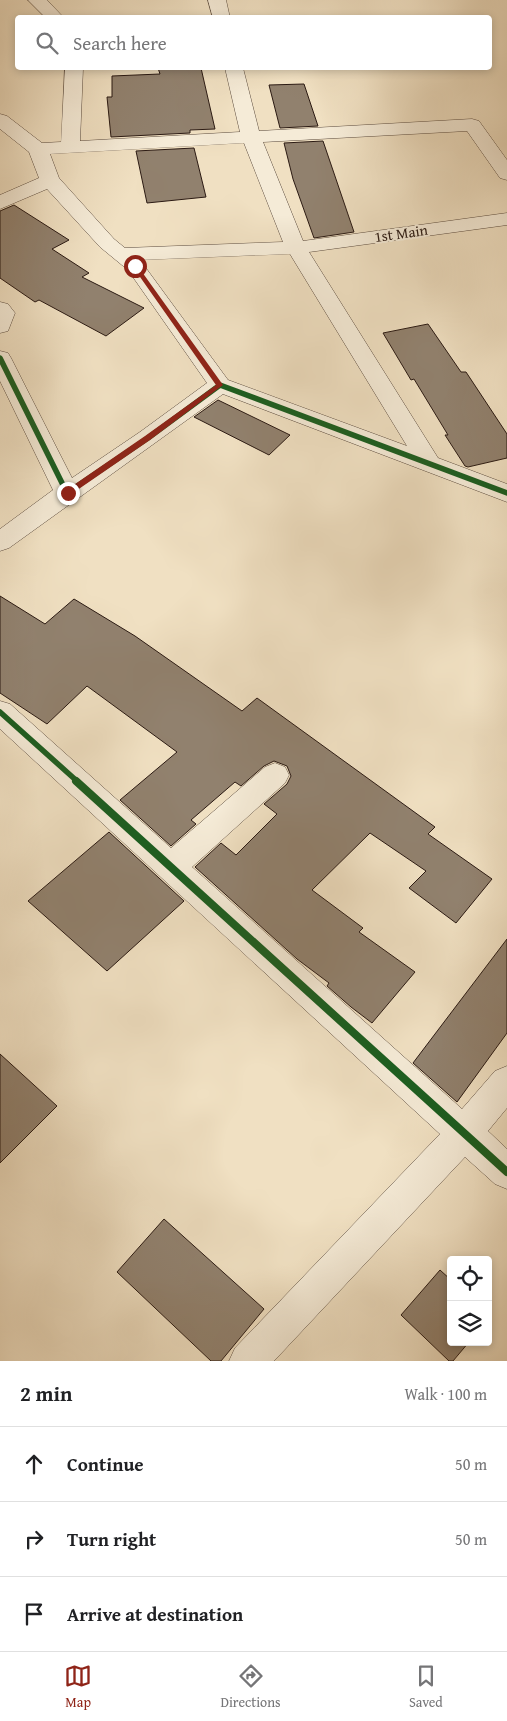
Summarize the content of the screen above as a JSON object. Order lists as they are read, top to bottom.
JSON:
{
  "streets": {
    "street": ["1st Main"]
  },
  "page": {
    "search": "Search here",
    "heading": ["2 min", "Walk · 100 m"],
    "list": [
      ["Continue", "50 m"],
      ["Turn right", "50 m"],
      "Arrive at destination"
    ],
    "nav": ["Map", "Directions", "Saved"]
  }
}
